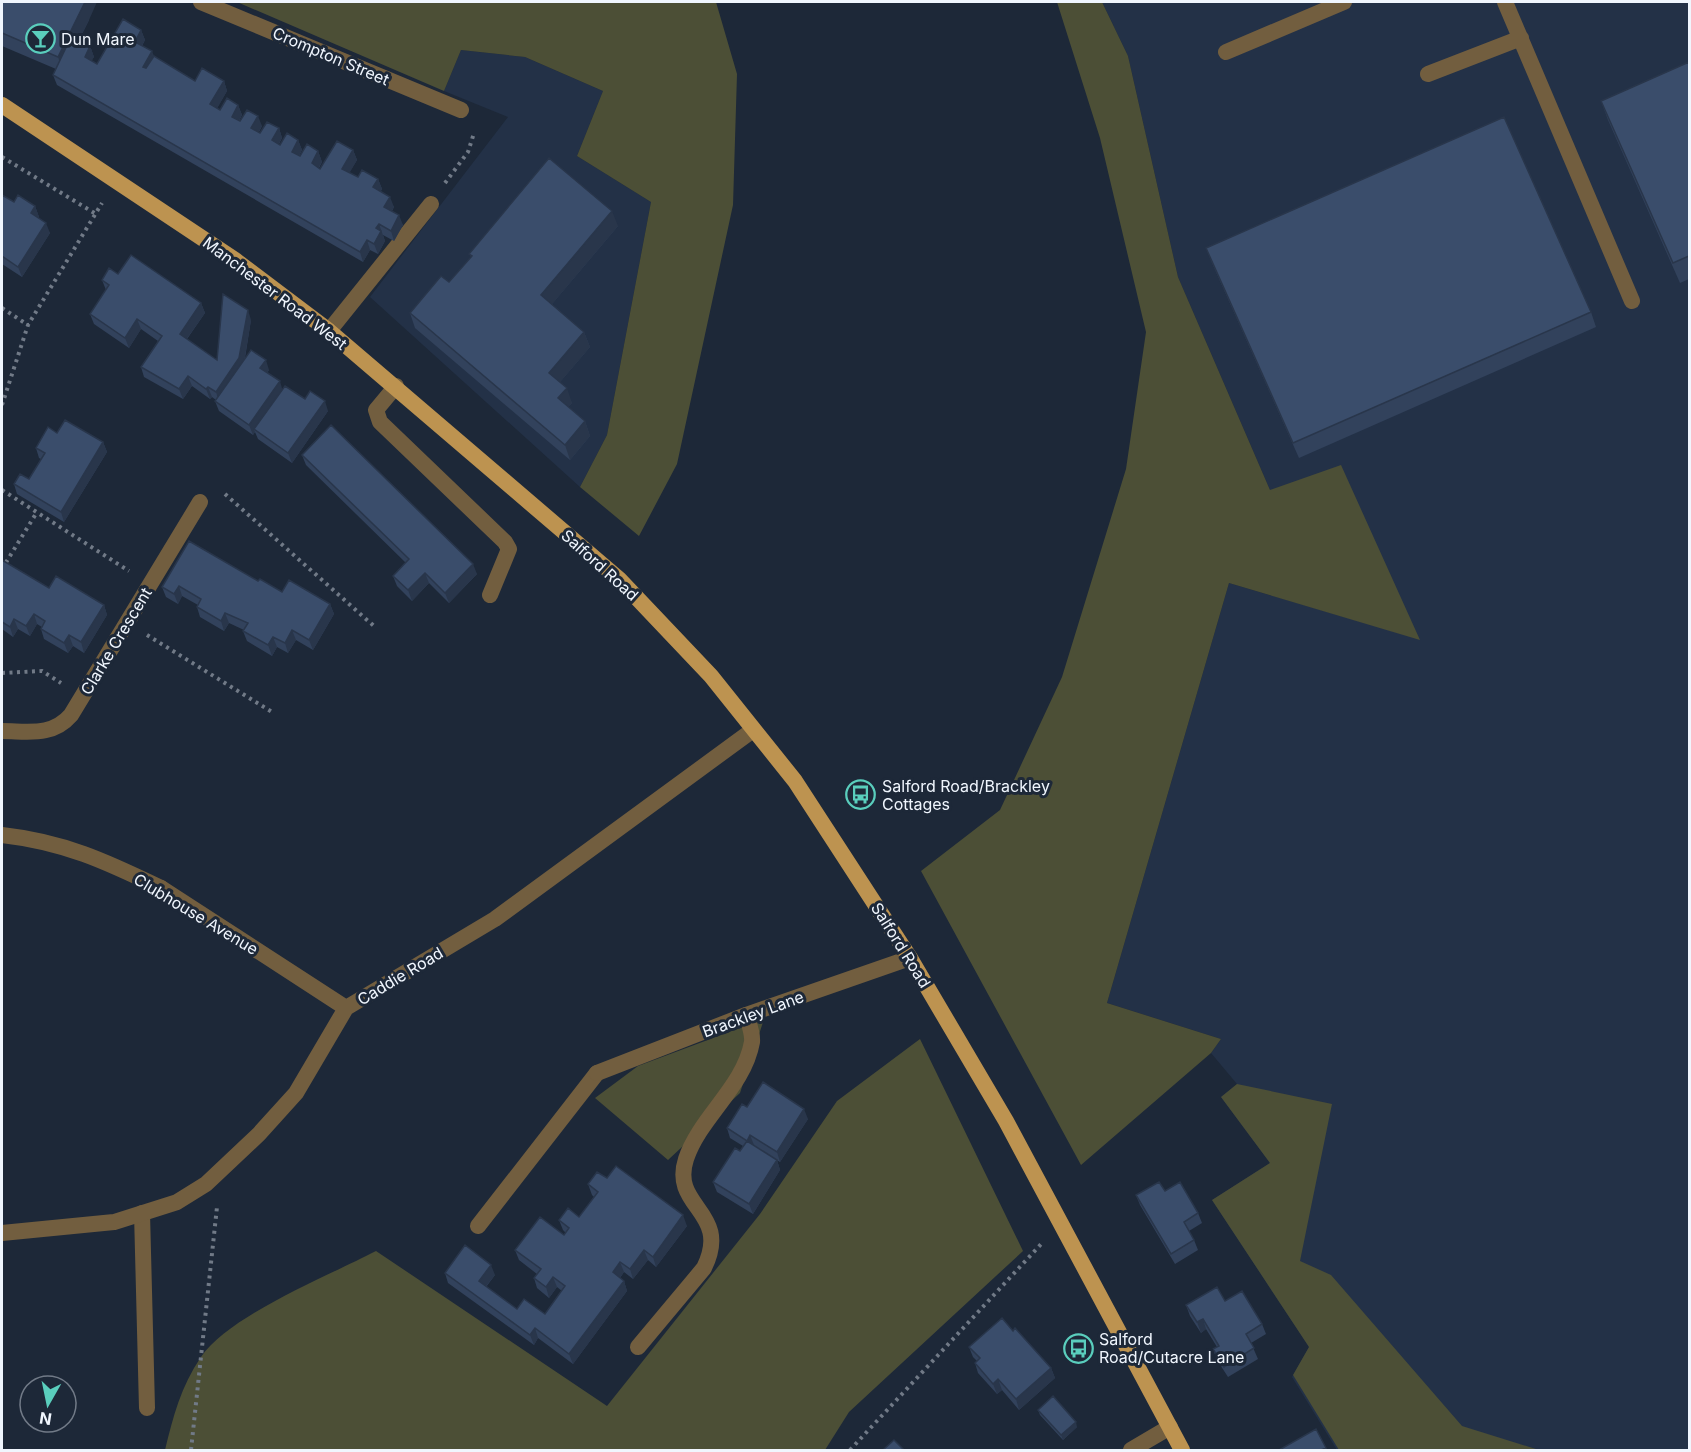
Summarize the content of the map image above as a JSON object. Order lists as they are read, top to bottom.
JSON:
{
  "streets": {
    "main road": ["Manchester Road West", "Salford Road"],
    "street": [
      "Crompton Street",
      "Clarke Crescent",
      "Clubhouse Avenue",
      "Caddie Road",
      "Brackley Lane"
    ]
  },
  "crossings": [
    ["Manchester Road West", "Salford Road"],
    ["Salford Road", "Caddie Road"],
    ["Salford Road", "Brackley Lane"],
    ["Clubhouse Avenue", "Caddie Road"]
  ],
  "places": {
    "bar": ["Dun Mare"],
    "bus stop": ["Salford Road/Brackley Cottages", "Salford Road/Cutacre Lane"]
  },
  "north": "bottom"
}
